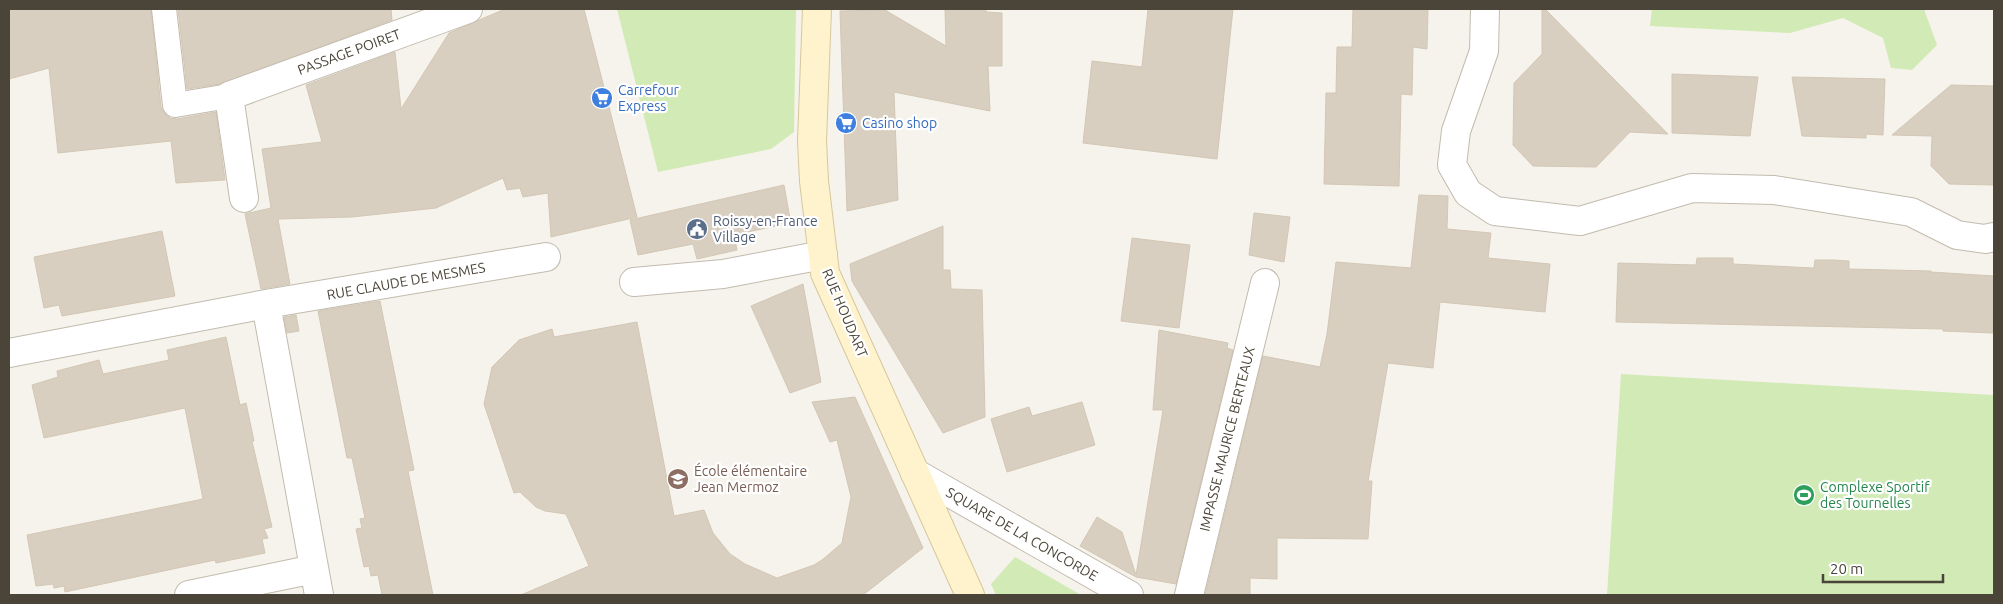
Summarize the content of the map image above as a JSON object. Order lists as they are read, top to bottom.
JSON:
{
  "streets": {
    "street": [
      "PASSAGE POIRET",
      "RUE CLAUDE DE MESMES",
      "RUE HOUDART",
      "IMPASSE MAURICE BERTEAUX",
      "SQUARE DE LA CONCORDE"
    ]
  },
  "crossings": [
    ["RUE HOUDART", "SQUARE DE LA CONCORDE"]
  ],
  "places": {
    "supermarket": ["Carrefour Express", "Casino shop"],
    "public building": ["Roissy-en-France Village"],
    "school or university": ["École élémentaire Jean Mermoz"],
    "sports": ["Complexe Sportif des Tournelles"]
  },
  "scale_bar": "20 m"
}
